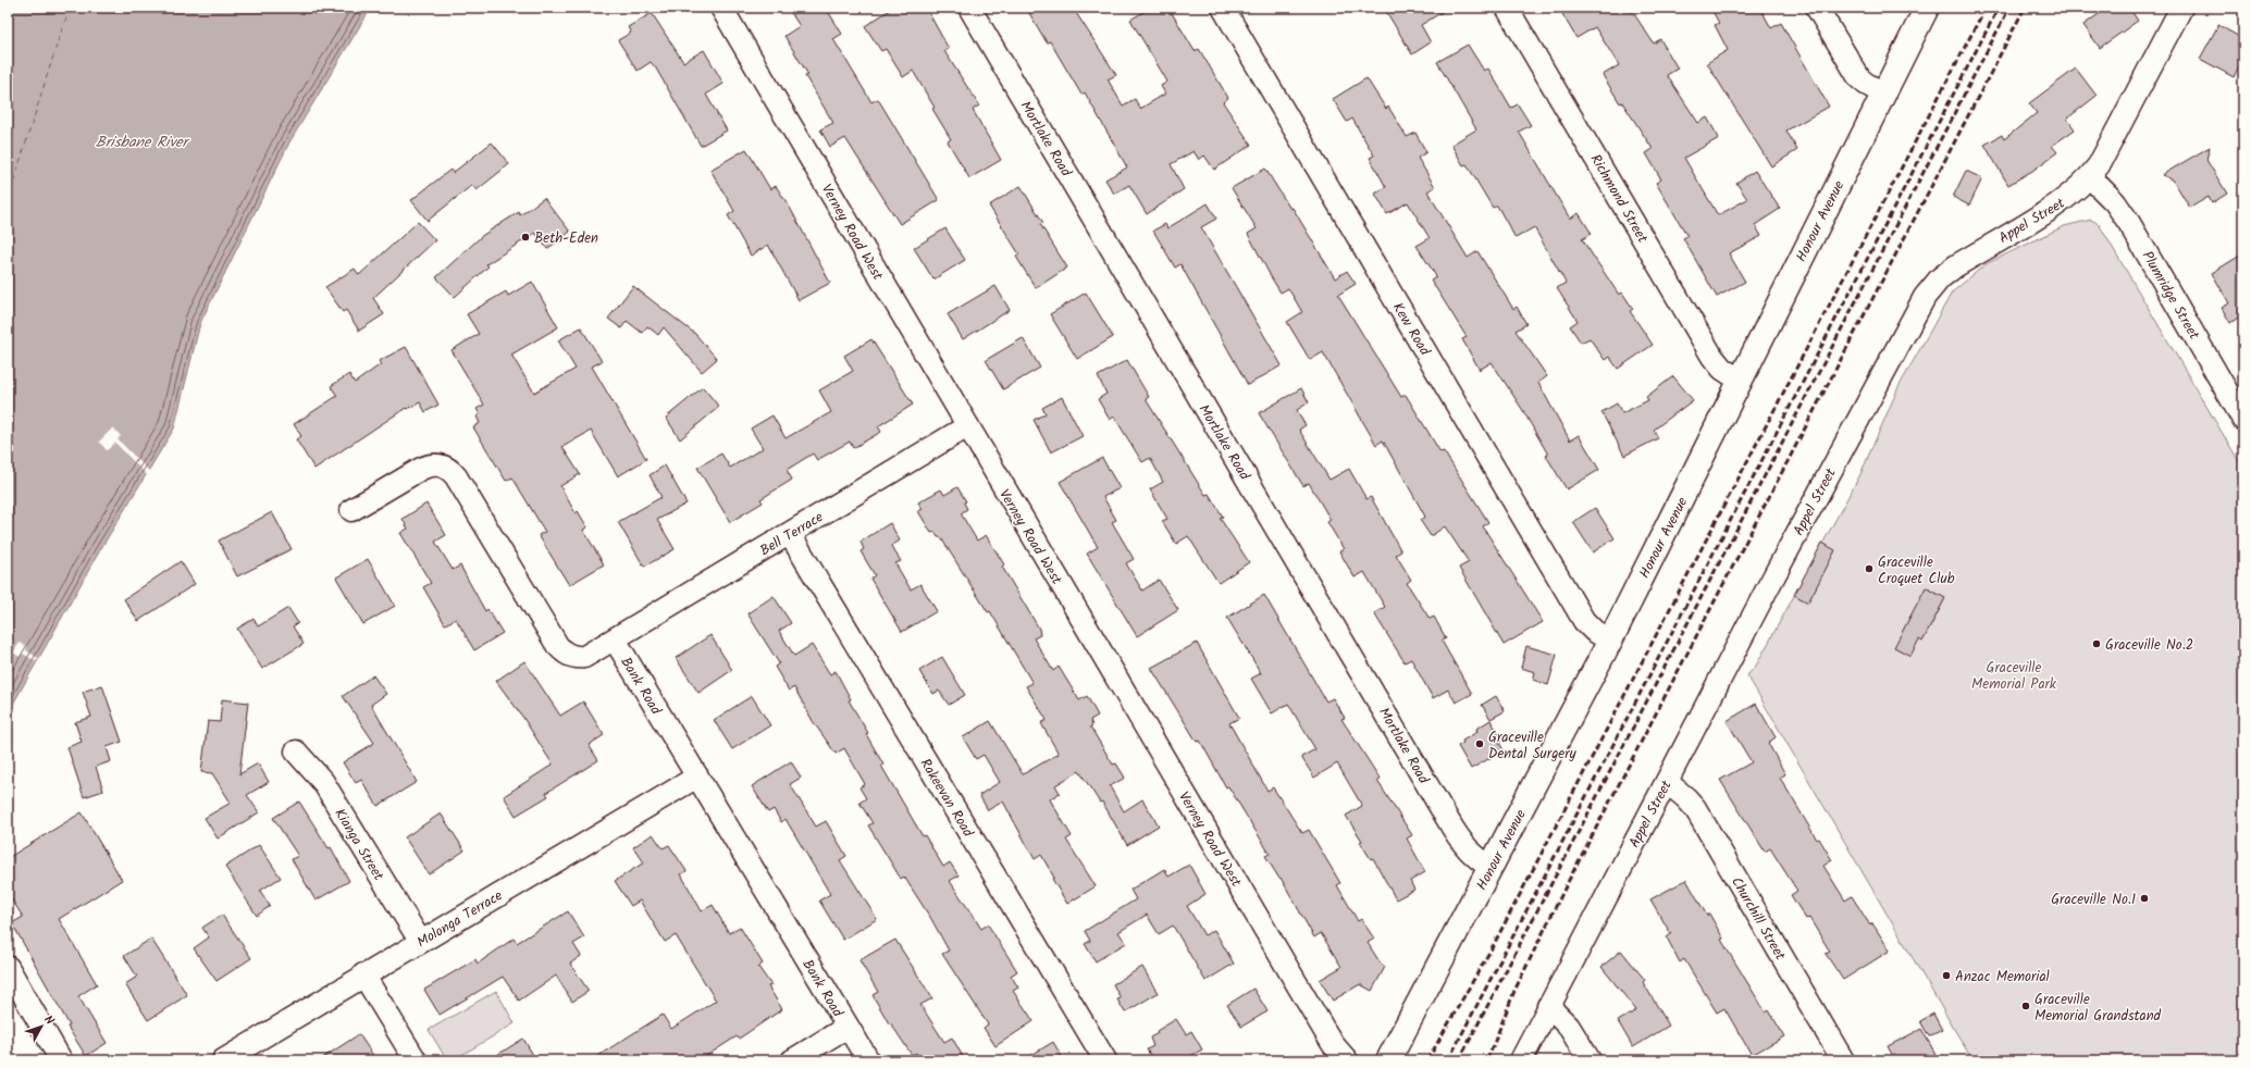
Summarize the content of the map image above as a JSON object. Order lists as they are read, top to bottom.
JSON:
{
  "streets": {
    "main road": ["Honour Avenue"],
    "street": [
      "Mortlake Road",
      "Richmond Street",
      "Appel Street",
      "Verney Road West",
      "Plumridge Street",
      "Kew Road",
      "Bell Terrace",
      "Bank Road",
      "Rakeevan Road",
      "Kianga Street",
      "Molonga Terrace",
      "Churchill Street"
    ]
  },
  "crossings": [
    ["Mortlake Road", "Honour Avenue"],
    ["Richmond Street", "Honour Avenue"],
    ["Appel Street", "Plumridge Street"],
    ["Appel Street", "Churchill Street"],
    ["Honour Avenue", "Kew Road"],
    ["Verney Road West", "Bell Terrace"],
    ["Bell Terrace", "Bank Road"],
    ["Bell Terrace", "Rakeevan Road"],
    ["Bank Road", "Molonga Terrace"],
    ["Kianga Street", "Molonga Terrace"]
  ],
  "water": ["Brisbane River"],
  "parks": ["Graceville Memorial Park"],
  "places": [
    "Beth-Eden",
    "Graceville Croquet Club",
    "Graceville No.2",
    "Graceville Dental Surgery",
    "Graceville No.1",
    "Anzac Memorial",
    "Graceville Memorial Grandstand"
  ],
  "north": "top right"
}
